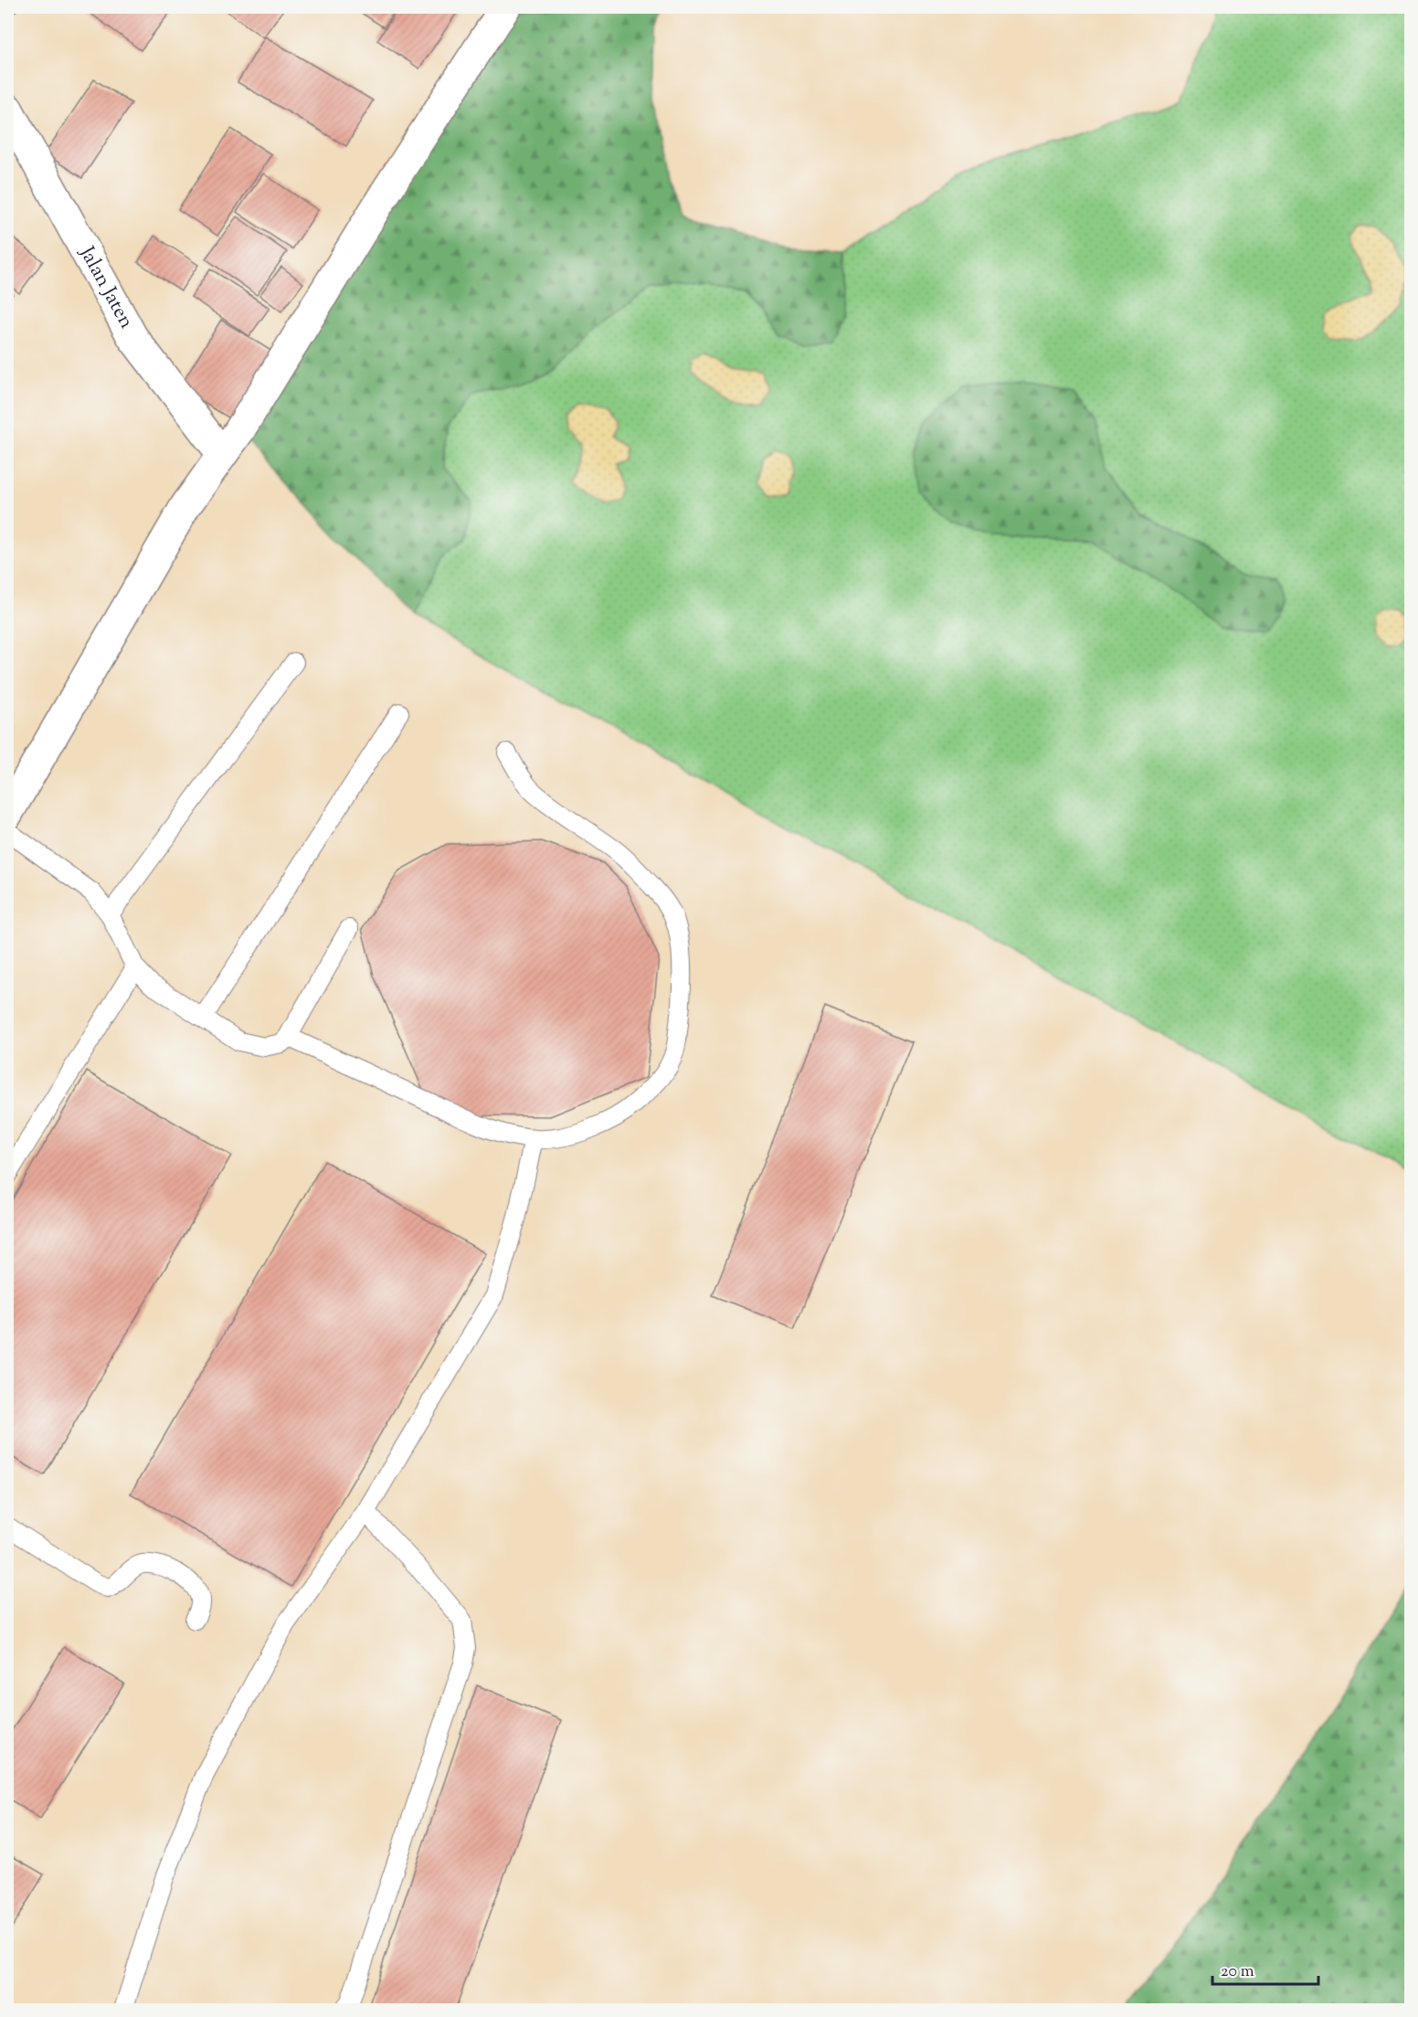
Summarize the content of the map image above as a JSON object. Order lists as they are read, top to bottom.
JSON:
{
  "streets": {
    "main road": ["Jalan Jaten"]
  },
  "scale_bar": "20 m"
}
